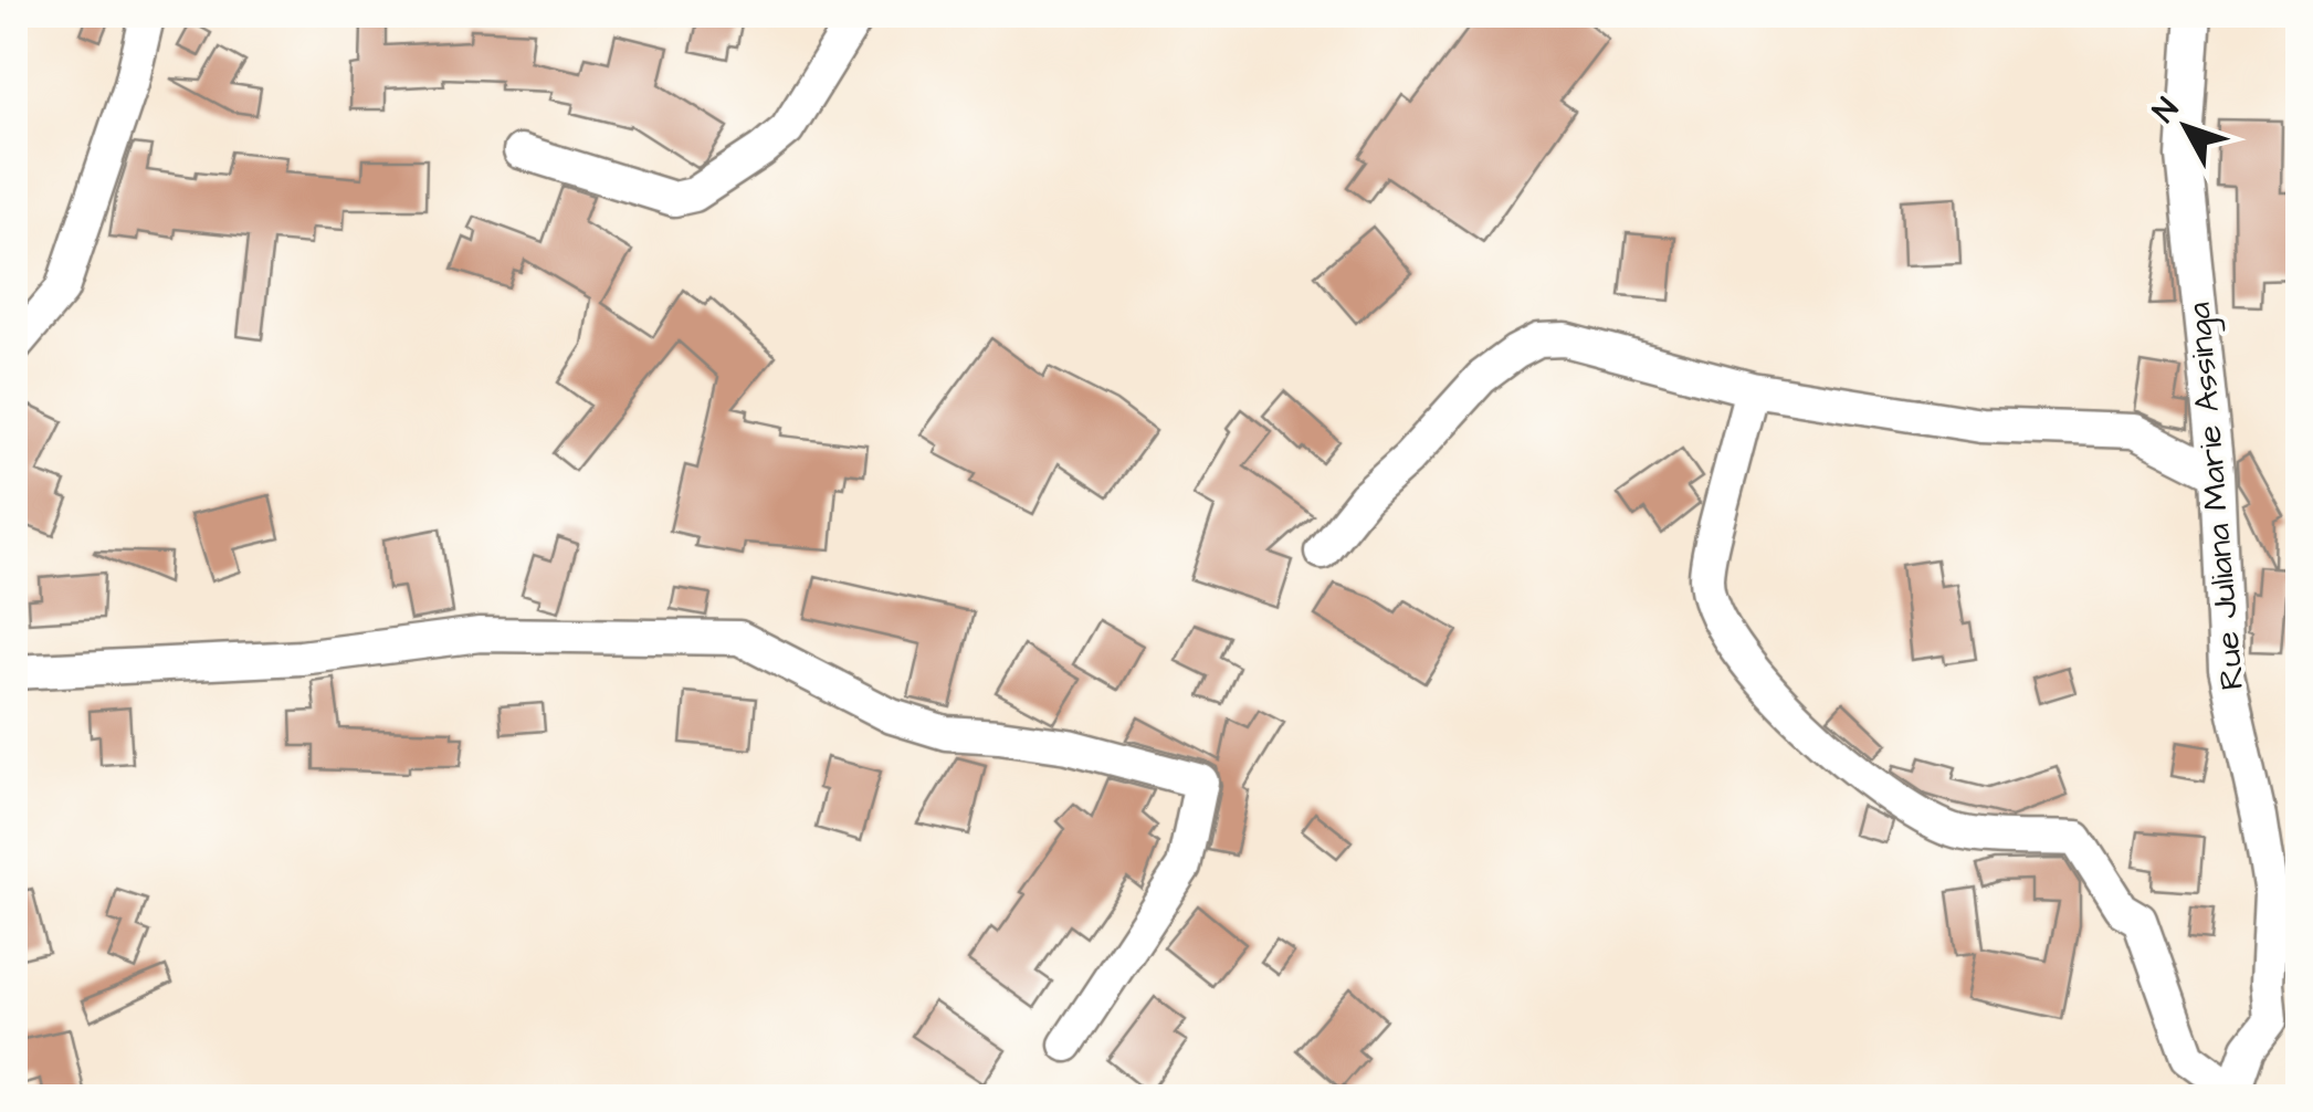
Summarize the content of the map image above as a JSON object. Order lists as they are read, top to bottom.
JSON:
{
  "streets": {
    "street": ["Rue Juliana Marie Assinga"]
  },
  "north": "top left"
}
